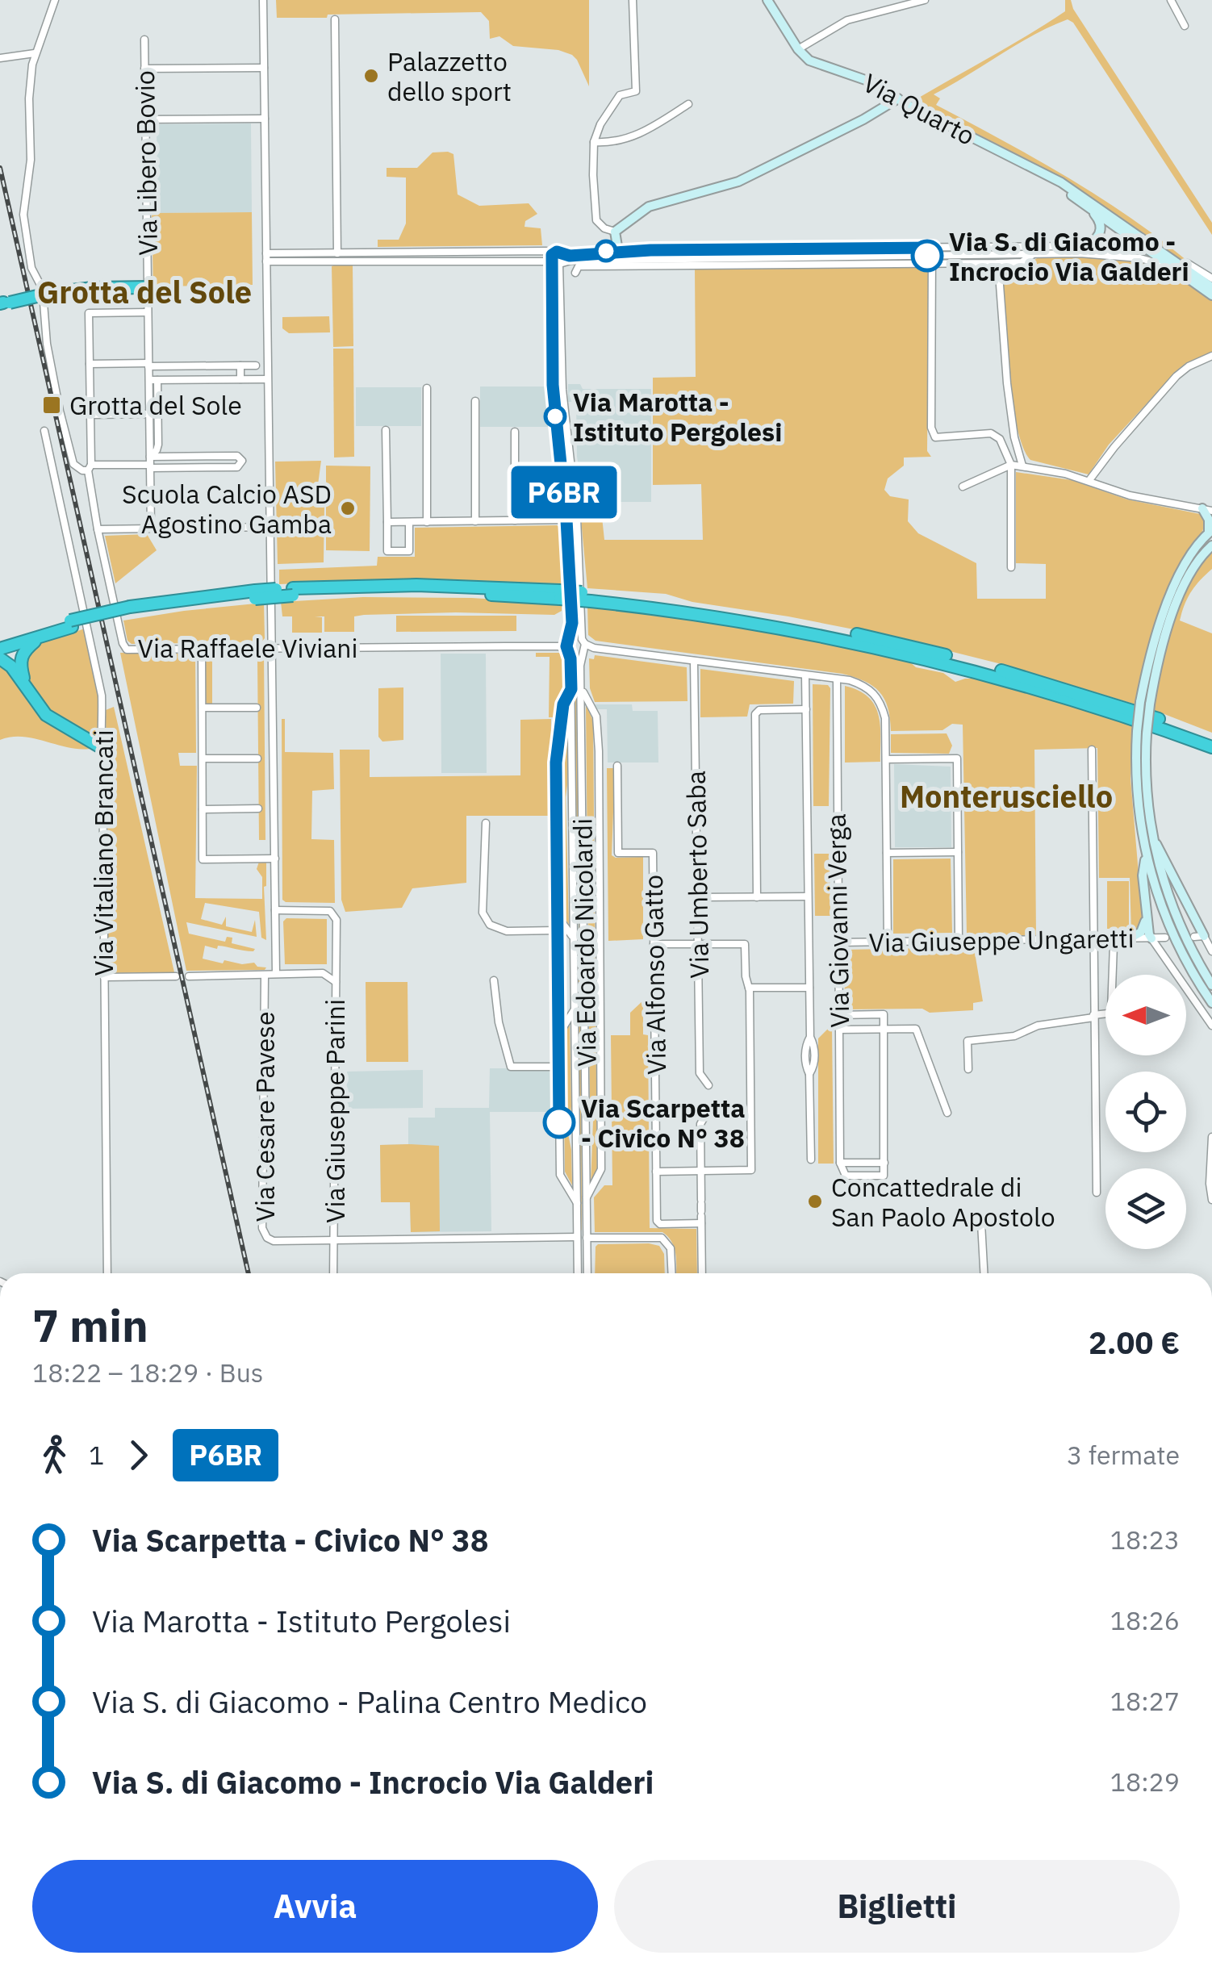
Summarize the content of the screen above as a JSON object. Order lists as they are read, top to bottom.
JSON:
{
  "streets": {
    "street": [
      "Via Quarto",
      "Via Libero Bovio",
      "Via Raffaele Viviani",
      "Via Vitaliano Brancati",
      "Via Umberto Saba",
      "Via Giovanni Verga",
      "Via Giuseppe Ungaretti",
      "Via Edoardo Nicolardi",
      "Via Alfonso Gatto",
      "Via Giuseppe Parini",
      "Via Cesare Pavese"
    ]
  },
  "crossings": [
    ["Via Libero Bovio", "Via Raffaele Viviani"],
    ["Via Raffaele Viviani", "Via Edoardo Nicolardi"],
    ["Via Giovanni Verga", "Via Giuseppe Ungaretti"],
    ["Via Giuseppe Parini", "Via Cesare Pavese"]
  ],
  "districts": ["Grotta del Sole", "Monterusciello"],
  "places": {
    "other": [
      "Palazzetto dello sport",
      "Via S. di Giacomo - Incrocio Via Galderi",
      "Via Marotta - Istituto Pergolesi",
      "Scuola Calcio ASD Agostino Gamba",
      "Via Scarpetta - Civico N° 38",
      "Concattedrale di San Paolo Apostolo"
    ],
    "transit": ["Grotta del Sole"]
  },
  "lines": ["bus line P6BR"],
  "north": "left",
  "page": {
    "on_map": "P6BR",
    "heading": ["7 min", "18:22 – 18:29 · Bus", "2.00 €"],
    "legs": ["1", "P6BR", "3 fermate"],
    "list": [
      {
        "name": "Via Scarpetta - Civico N° 38",
        "value": "18:23"
      },
      {
        "name": "Via Marotta - Istituto Pergolesi",
        "value": "18:26"
      },
      {
        "name": "Via S. di Giacomo - Palina Centro Medico",
        "value": "18:27"
      },
      {
        "name": "Via S. di Giacomo - Incrocio Via Galderi",
        "value": "18:29"
      }
    ],
    "buttons": ["Avvia", "Biglietti"]
  }
}
